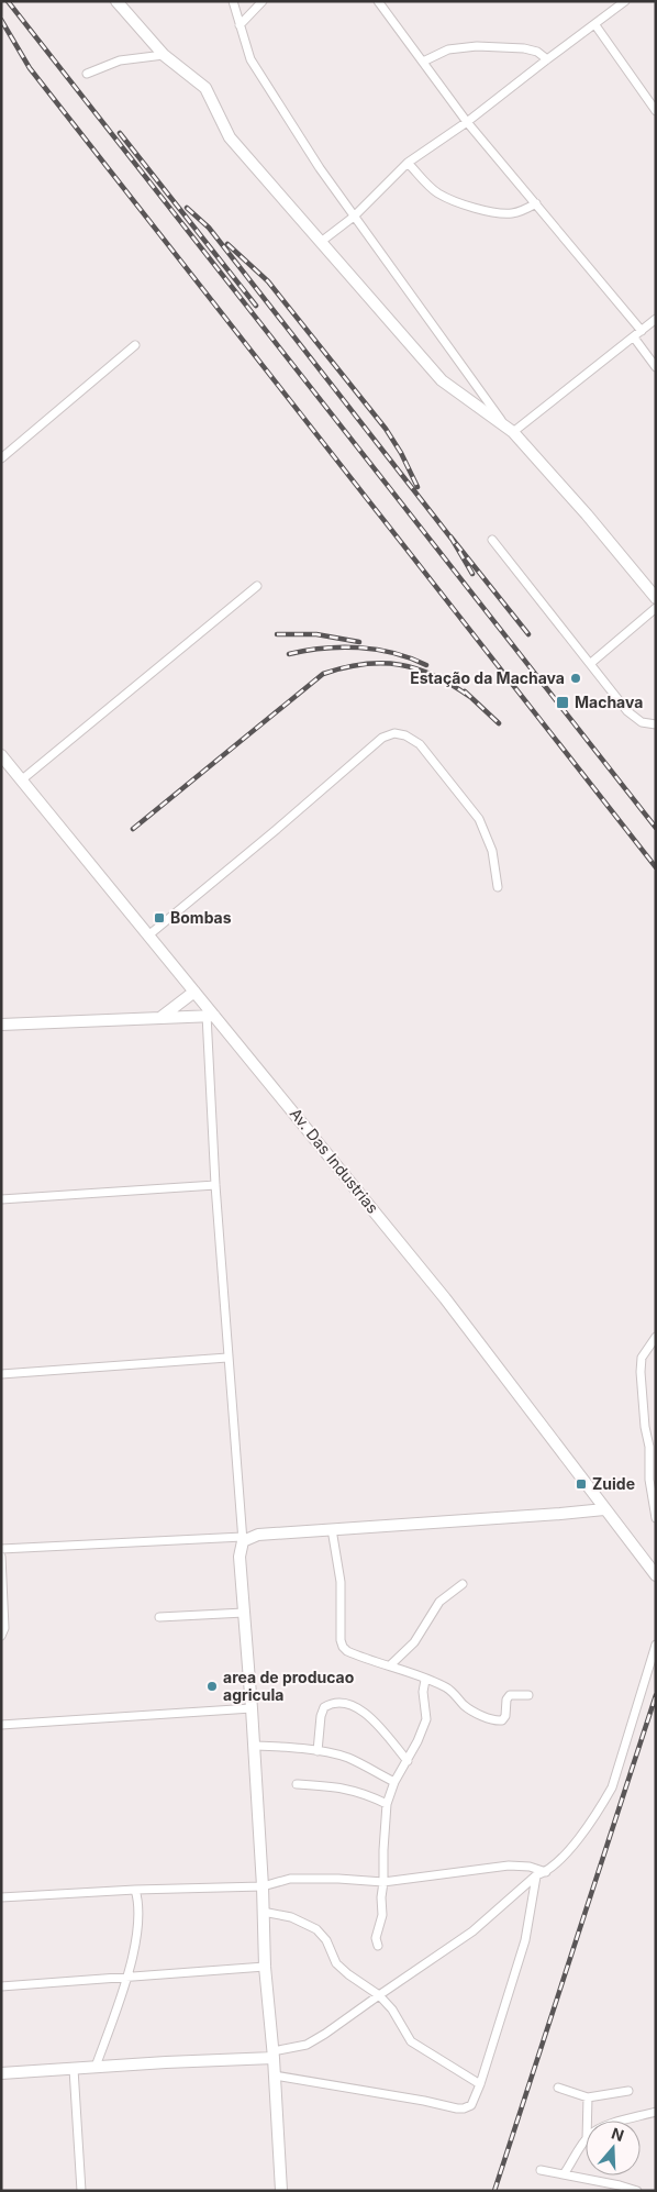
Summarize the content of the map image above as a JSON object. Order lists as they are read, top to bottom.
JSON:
{
  "streets": {
    "street": ["Av. Das Industrias"]
  },
  "places": {
    "other": ["Estação da Machava", "area de producao agricula"],
    "transit": ["Machava", "Bombas", "Zuide"]
  },
  "north": "top"
}
